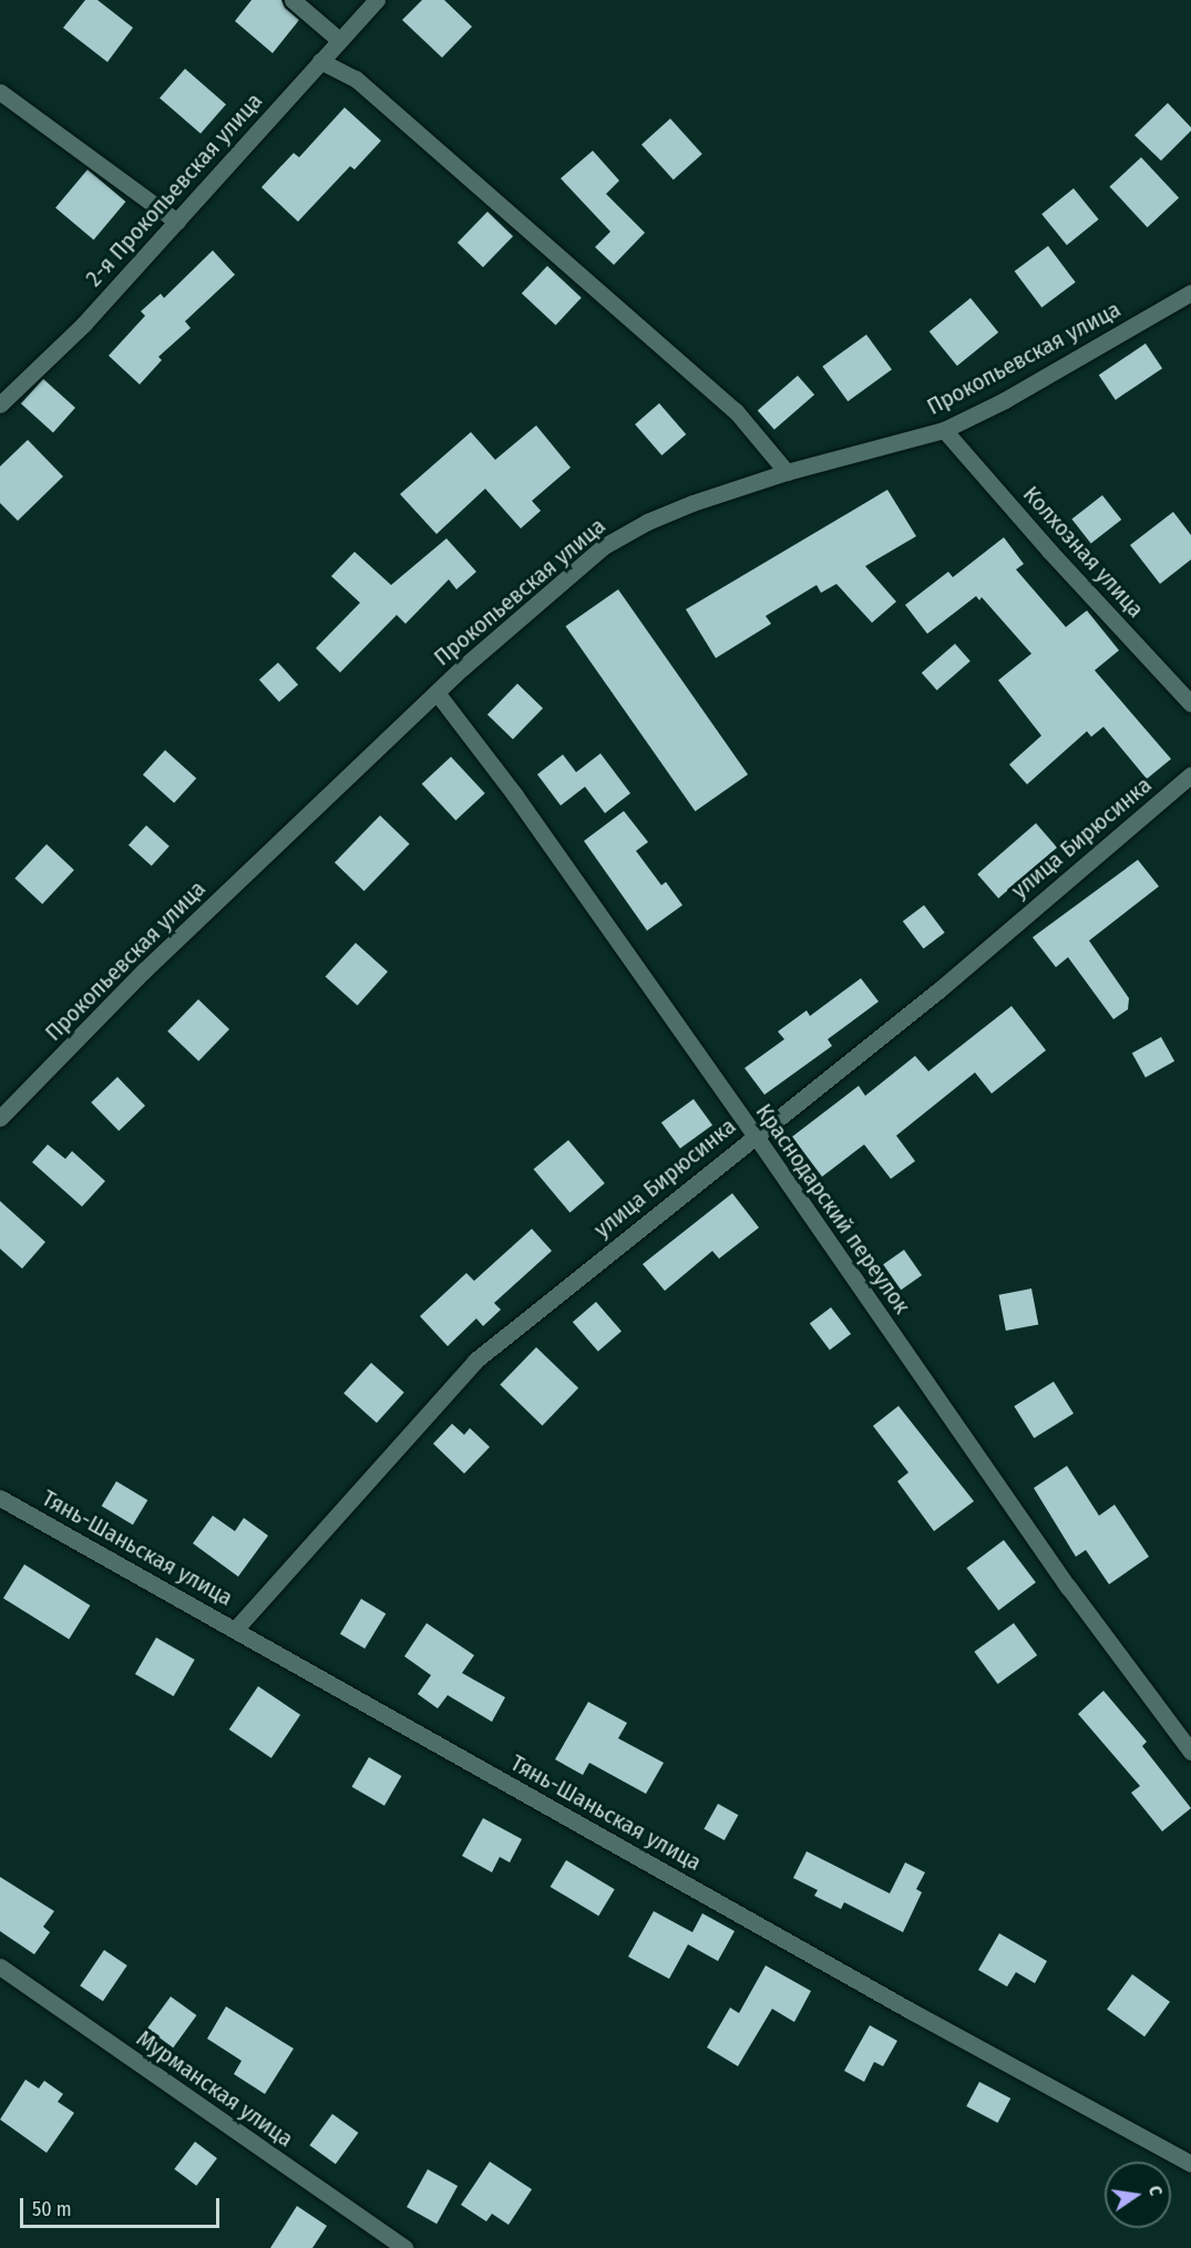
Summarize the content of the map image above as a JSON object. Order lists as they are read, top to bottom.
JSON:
{
  "streets": {
    "street": [
      "2-я Прокопьевская улица",
      "Прокопьевская улица",
      "Колхозная улица",
      "улица Бирюсинка",
      "Краснодарский переулок",
      "Тянь-Шаньская улица",
      "Мурманская улица"
    ]
  },
  "crossings": [
    ["Прокопьевская улица", "Колхозная улица"],
    ["Прокопьевская улица", "Краснодарский переулок"],
    ["улица Бирюсинка", "Краснодарский переулок"],
    ["улица Бирюсинка", "Тянь-Шаньская улица"]
  ],
  "scale_bar": "50 m",
  "north": "right"
}
